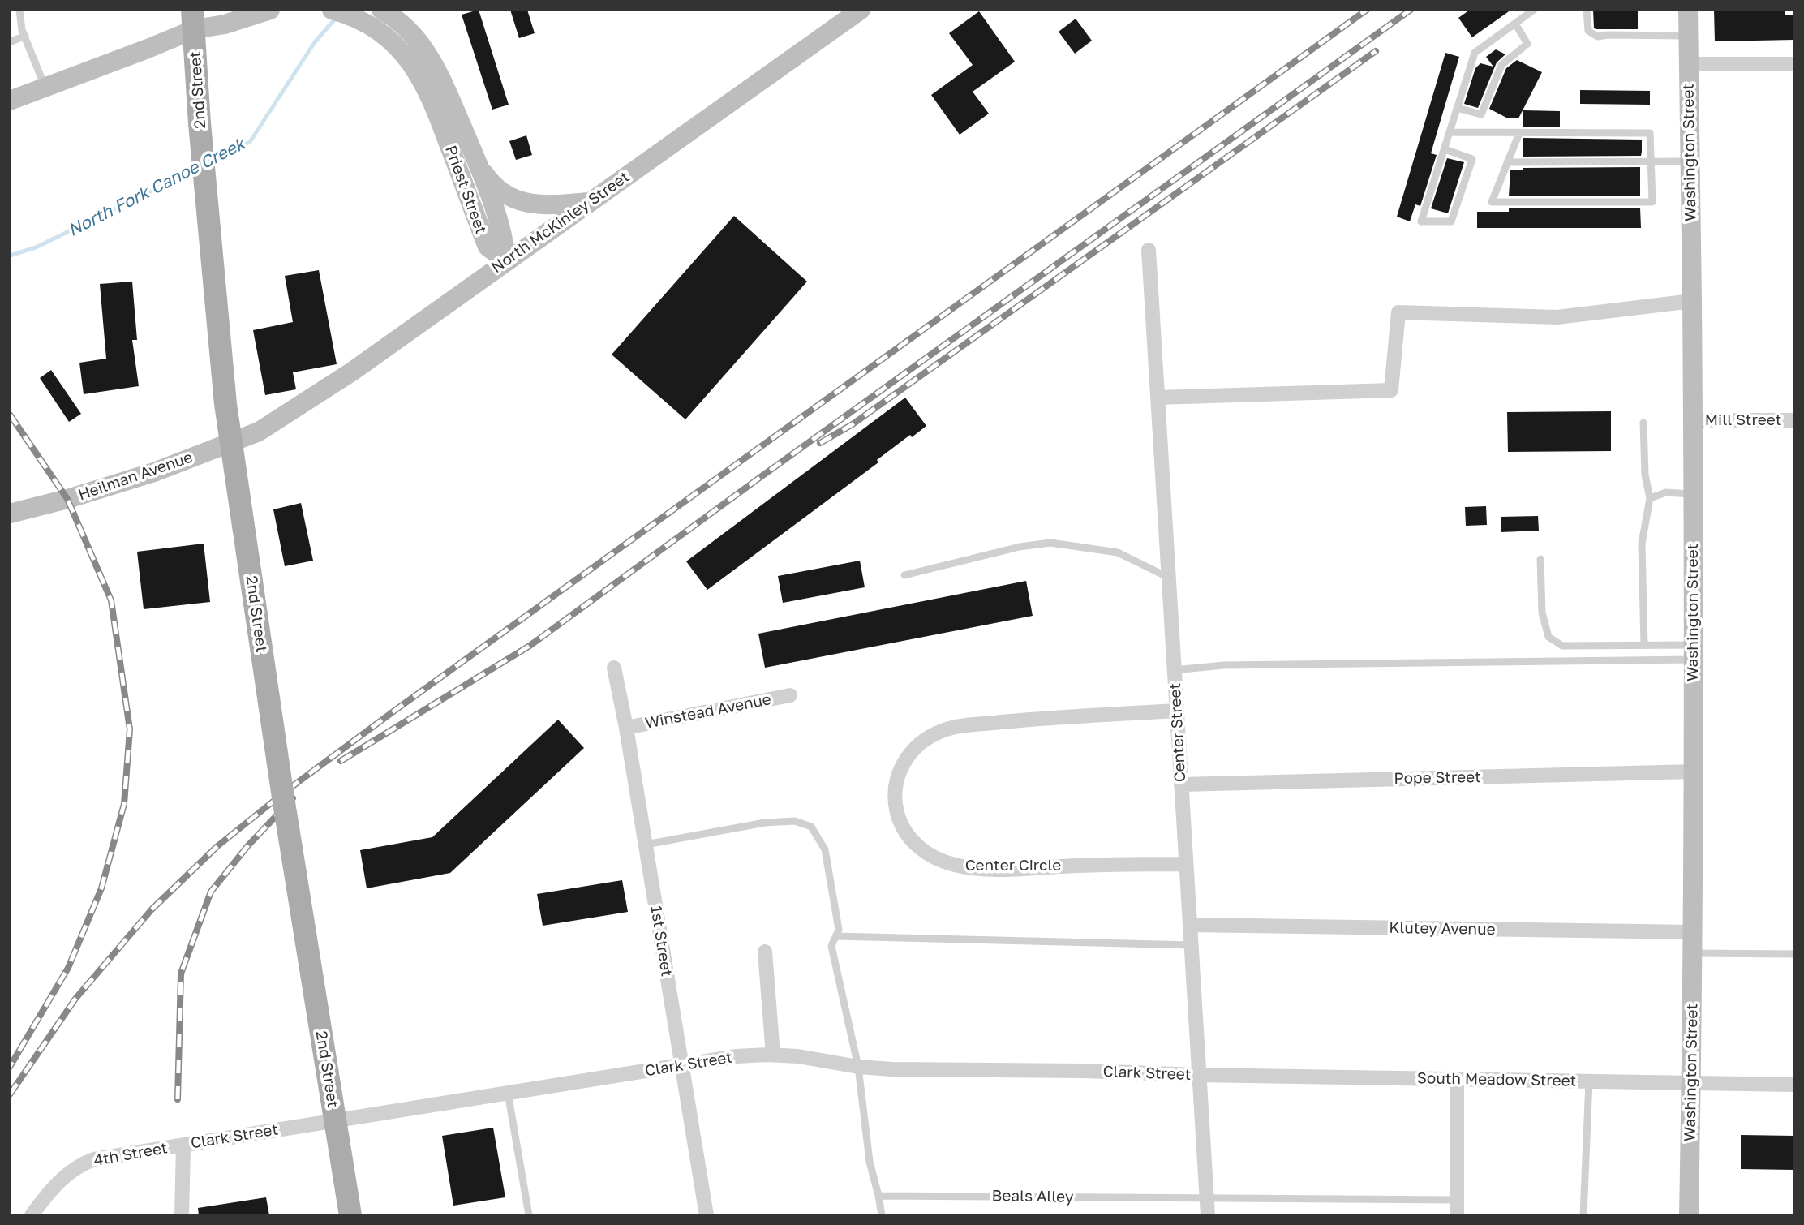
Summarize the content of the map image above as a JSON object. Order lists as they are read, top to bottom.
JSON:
{
  "streets": {
    "main road": ["2nd Street"],
    "street": [
      "Washington Street",
      "Priest Street",
      "North McKinley Street",
      "Mill Street",
      "Heilman Avenue",
      "Winstead Avenue",
      "Center Street",
      "Pope Street",
      "Center Circle",
      "Klutey Avenue",
      "1st Street",
      "Clark Street",
      "South Meadow Street",
      "4th Street"
    ],
    "lane": ["Beals Alley"]
  },
  "crossings": [
    ["Washington Street", "Mill Street"],
    ["Washington Street", "Pope Street"],
    ["Washington Street", "Klutey Avenue"],
    ["Washington Street", "South Meadow Street"],
    ["Priest Street", "North McKinley Street"],
    ["North McKinley Street", "Heilman Avenue"],
    ["Winstead Avenue", "1st Street"],
    ["Center Street", "Pope Street"],
    ["Center Street", "Center Circle"],
    ["Center Street", "Klutey Avenue"],
    ["Center Street", "Clark Street"],
    ["Center Street", "South Meadow Street"],
    ["Center Street", "Beals Alley"],
    ["1st Street", "Clark Street"],
    ["Clark Street", "South Meadow Street"],
    ["Clark Street", "4th Street"]
  ],
  "water": ["North Fork Canoe Creek"]
}
